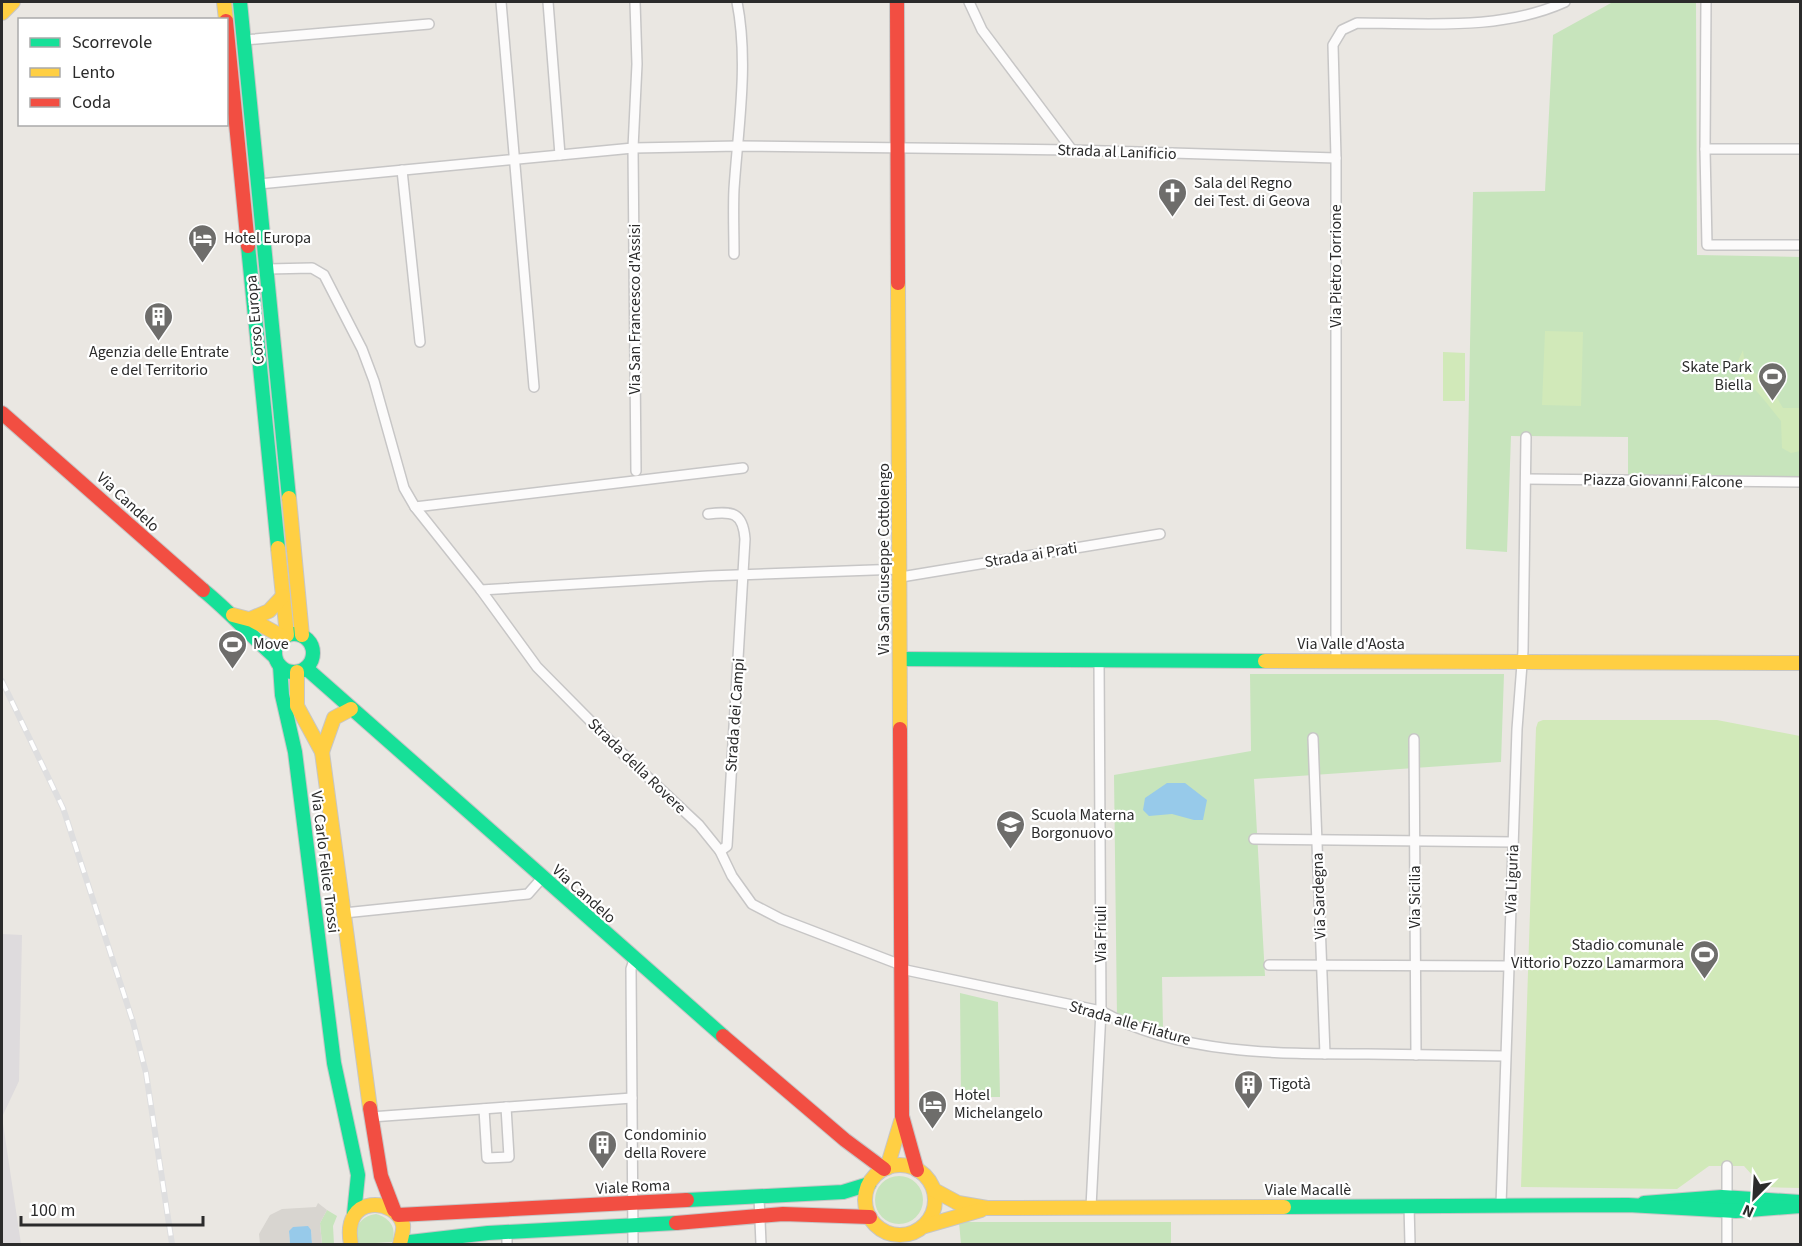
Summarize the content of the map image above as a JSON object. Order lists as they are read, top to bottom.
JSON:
{
  "streets": {
    "street": [
      "Strada al Lanificio",
      "Via Pietro Torrione",
      "Via San Francesco d'Assisi",
      "Corso Europa",
      "Piazza Giovanni Falcone",
      "Via Candelo",
      "Strada ai Prati",
      "Via San Giuseppe Cottolengo",
      "Via Valle d'Aosta",
      "Strada dei Campi",
      "Strada della Rovere",
      "Via Carlo Felice Trossi",
      "Via Liguria",
      "Via Sardegna",
      "Via Sicilia",
      "Via Friuli",
      "Strada alle Filature",
      "Viale Roma",
      "Viale Macallè"
    ]
  },
  "crossings": [
    ["Strada al Lanificio", "Via Pietro Torrione"],
    ["Strada al Lanificio", "Via San Francesco d'Assisi"],
    ["Strada al Lanificio", "Corso Europa"],
    ["Strada al Lanificio", "Via San Giuseppe Cottolengo"],
    ["Via Pietro Torrione", "Via Valle d'Aosta"],
    ["Corso Europa", "Via Candelo"],
    ["Corso Europa", "Strada della Rovere"],
    ["Corso Europa", "Via Carlo Felice Trossi"],
    ["Via Candelo", "Via San Giuseppe Cottolengo"],
    ["Via Candelo", "Via Carlo Felice Trossi"],
    ["Via Candelo", "Viale Roma"],
    ["Via Candelo", "Viale Macallè"],
    ["Strada ai Prati", "Via San Giuseppe Cottolengo"],
    ["Via San Giuseppe Cottolengo", "Via Valle d'Aosta"],
    ["Via San Giuseppe Cottolengo", "Strada della Rovere"],
    ["Via San Giuseppe Cottolengo", "Strada alle Filature"],
    ["Via San Giuseppe Cottolengo", "Viale Roma"],
    ["Via San Giuseppe Cottolengo", "Viale Macallè"],
    ["Via Valle d'Aosta", "Via Liguria"],
    ["Via Valle d'Aosta", "Via Friuli"],
    ["Strada dei Campi", "Strada della Rovere"],
    ["Strada della Rovere", "Strada alle Filature"],
    ["Via Carlo Felice Trossi", "Viale Roma"],
    ["Via Liguria", "Strada alle Filature"],
    ["Via Liguria", "Viale Macallè"],
    ["Via Sardegna", "Strada alle Filature"],
    ["Via Sicilia", "Strada alle Filature"],
    ["Via Friuli", "Strada alle Filature"],
    ["Via Friuli", "Viale Macallè"],
    ["Viale Roma", "Viale Macallè"]
  ],
  "places": {
    "church": ["Sala del Regno dei Test. di Geova"],
    "hotel": ["Hotel Europa", "Hotel Michelangelo"],
    "building": ["Agenzia delle Entrate e del Territorio", "Tigotà", "Condominio della Rovere"],
    "sports": ["Skate Park Biella", "Move", "Stadio comunale Vittorio Pozzo Lamarmora"],
    "school or university": ["Scuola Materna Borgonuovo"]
  },
  "legend": ["Scorrevole", "Lento", "Coda"],
  "scale_bar": "100 m",
  "north": "bottom left"
}
